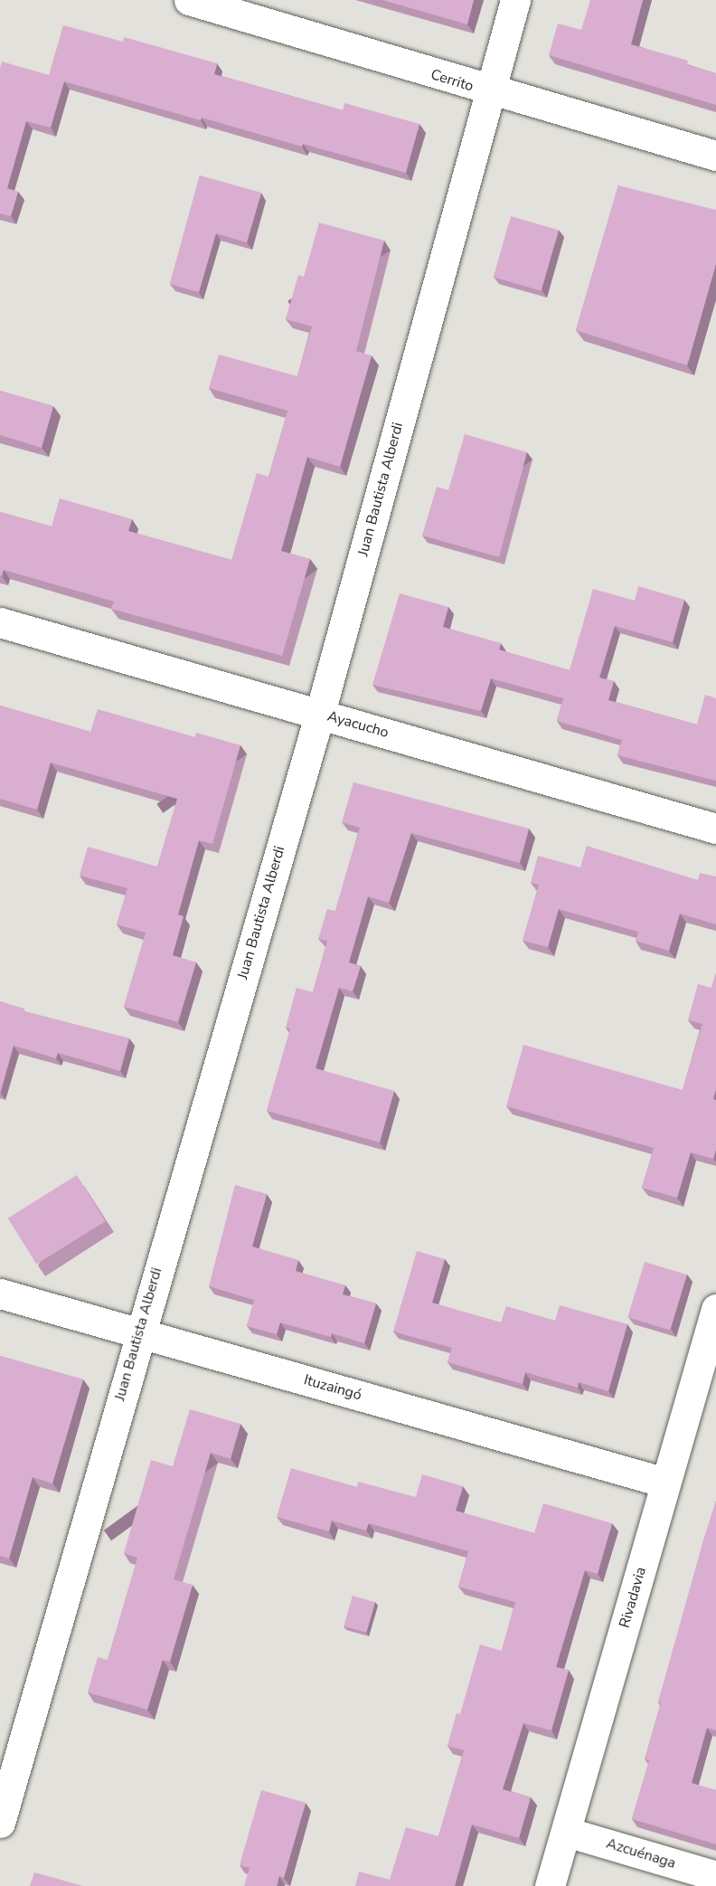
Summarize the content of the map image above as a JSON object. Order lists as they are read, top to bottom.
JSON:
{
  "streets": {
    "street": [
      "Cerrito",
      "Juan Bautista Alberdi",
      "Ayacucho",
      "Ituzaingó",
      "Rivadavia",
      "Azcuénaga"
    ]
  },
  "crossings": [
    ["Cerrito", "Juan Bautista Alberdi"],
    ["Juan Bautista Alberdi", "Ayacucho"],
    ["Juan Bautista Alberdi", "Ituzaingó"],
    ["Ituzaingó", "Rivadavia"],
    ["Rivadavia", "Azcuénaga"]
  ]
}
